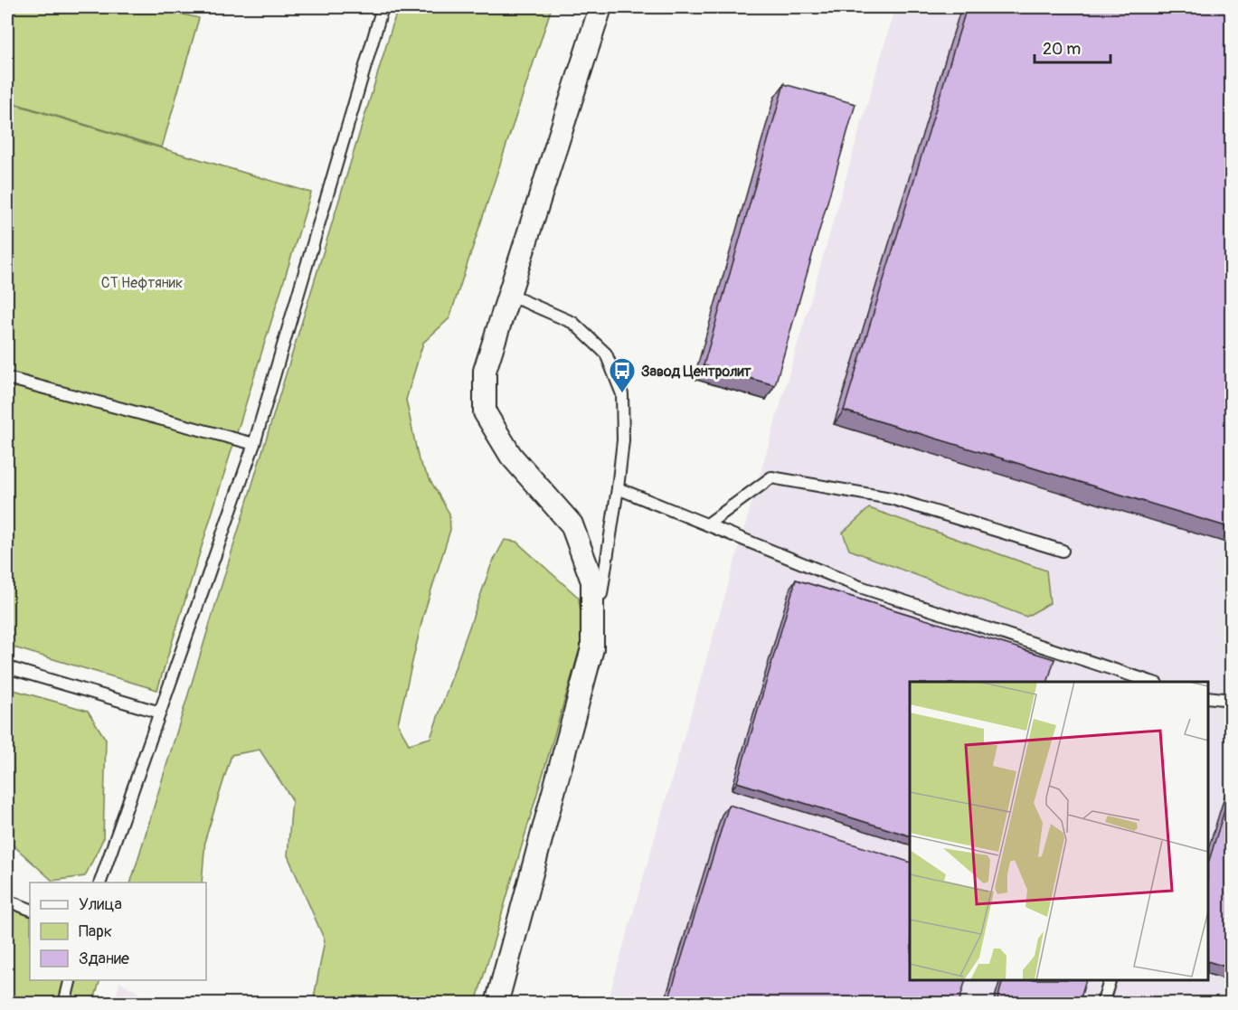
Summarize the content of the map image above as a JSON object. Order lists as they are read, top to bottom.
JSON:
{
  "parks": ["СТ Нефтяник"],
  "places": {
    "bus stop": ["Завод Центролит"]
  },
  "legend": ["Улица", "Парк", "Здание"],
  "scale_bar": "20 m"
}
